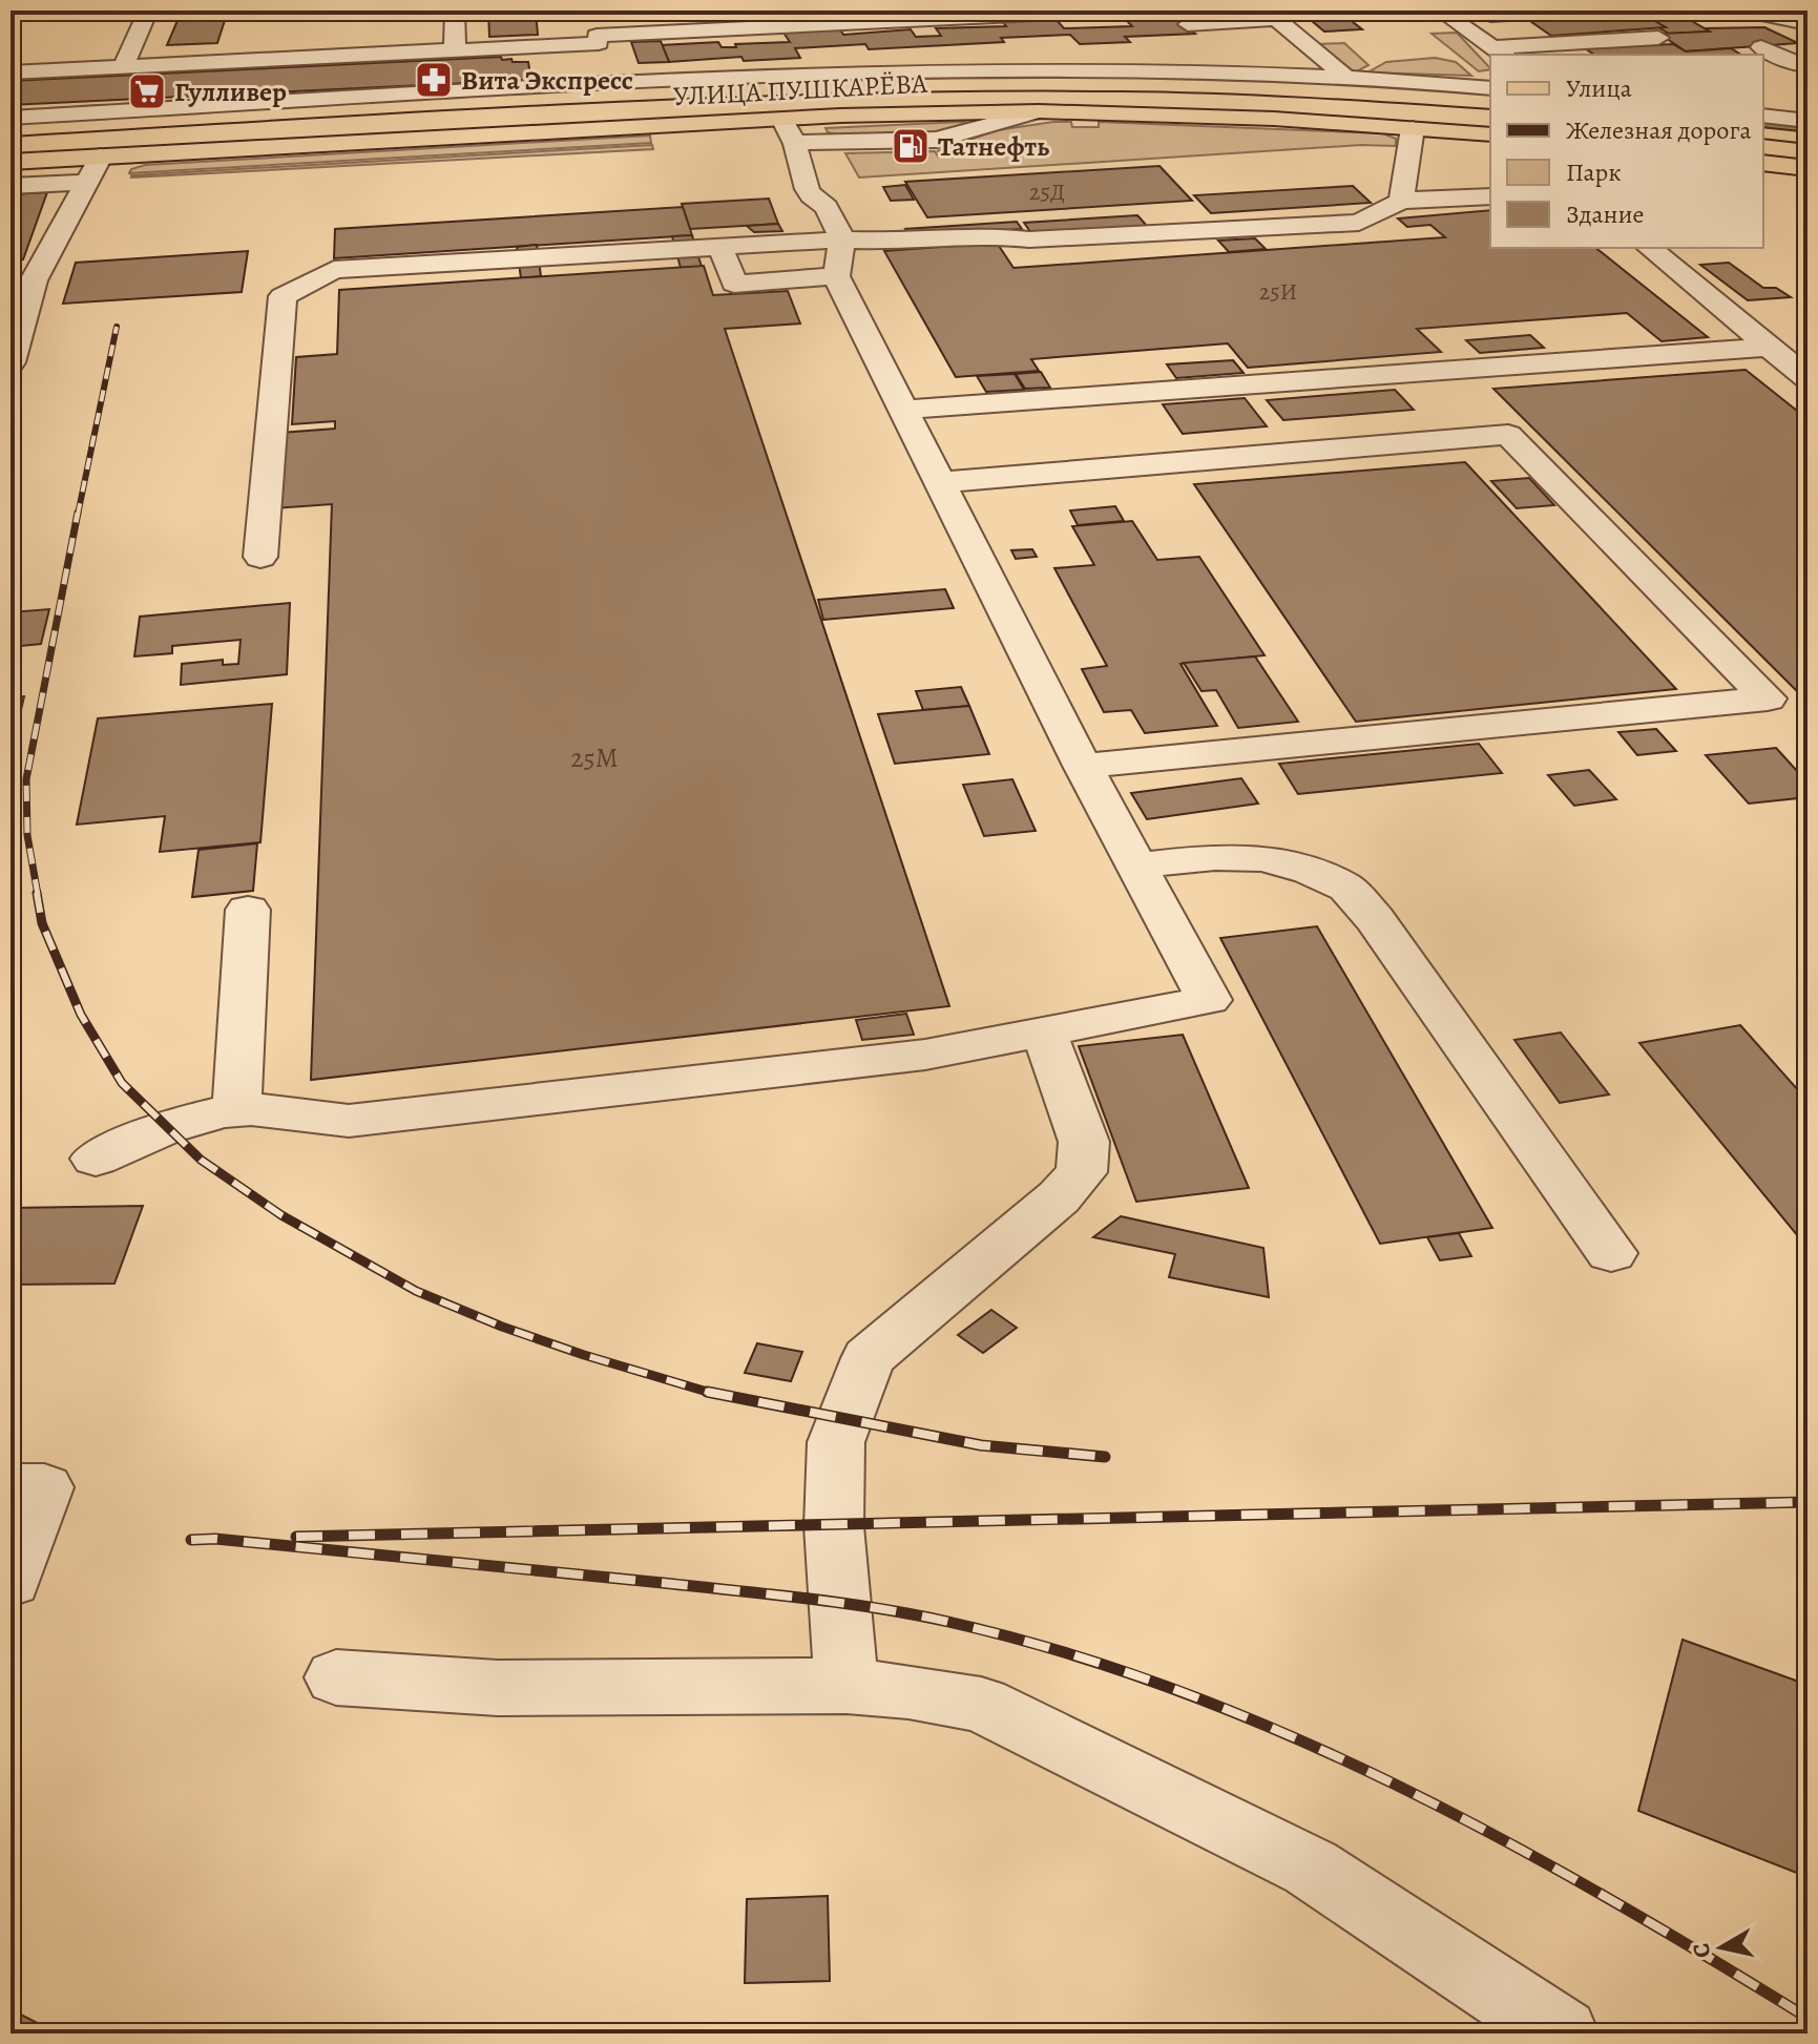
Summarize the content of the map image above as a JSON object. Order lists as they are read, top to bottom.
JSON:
{
  "streets": {
    "main road": ["УЛИЦА ПУШКАРЁВА"]
  },
  "places": {
    "pharmacy": ["Вита Экспресс"],
    "supermarket": ["Гулливер"],
    "fuel station": ["Татнефть"]
  },
  "house_numbers": ["25Д", "25И", "25М"],
  "legend": [
    "Улица",
    "Железная дорога",
    "Парк",
    "Здание"
  ],
  "north": "left"
}
